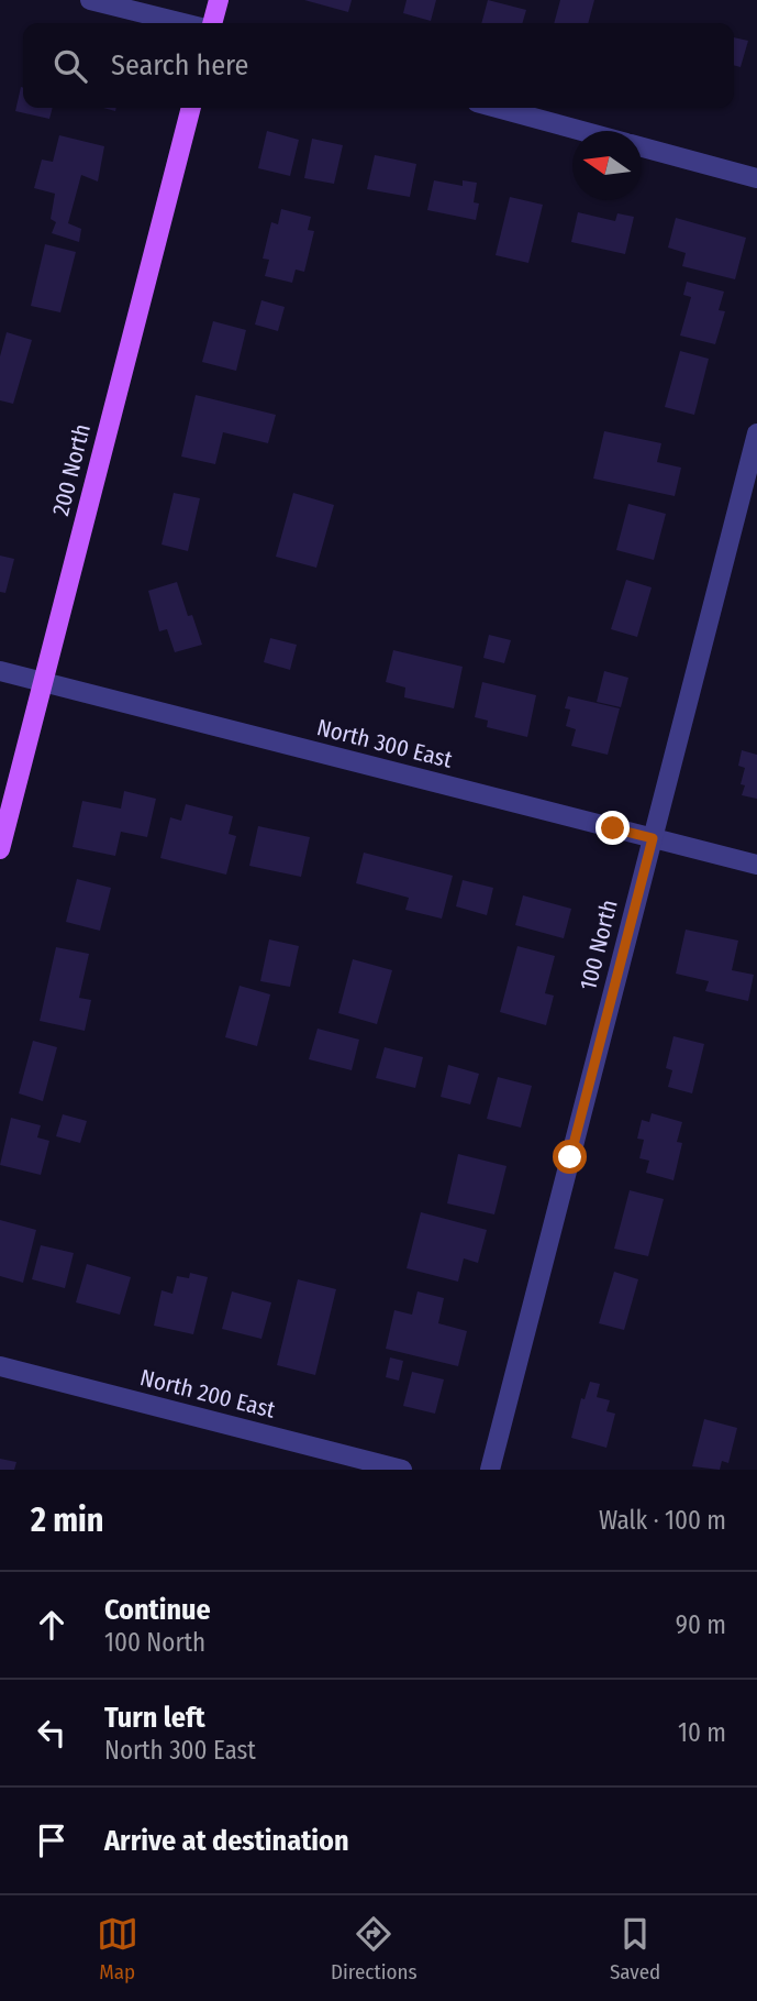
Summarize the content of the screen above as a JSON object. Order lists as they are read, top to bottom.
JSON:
{
  "streets": {
    "main road": ["200 North"],
    "street": ["North 300 East", "100 North", "North 200 East"]
  },
  "crossings": [
    ["200 North", "North 300 East"],
    ["North 300 East", "100 North"]
  ],
  "north": "left",
  "page": {
    "search": "Search here",
    "heading": ["2 min", "Walk · 100 m"],
    "list": [
      ["Continue", "100 North", "90 m"],
      ["Turn left", "North 300 East", "10 m"],
      "Arrive at destination"
    ],
    "nav": ["Map", "Directions", "Saved"]
  }
}
